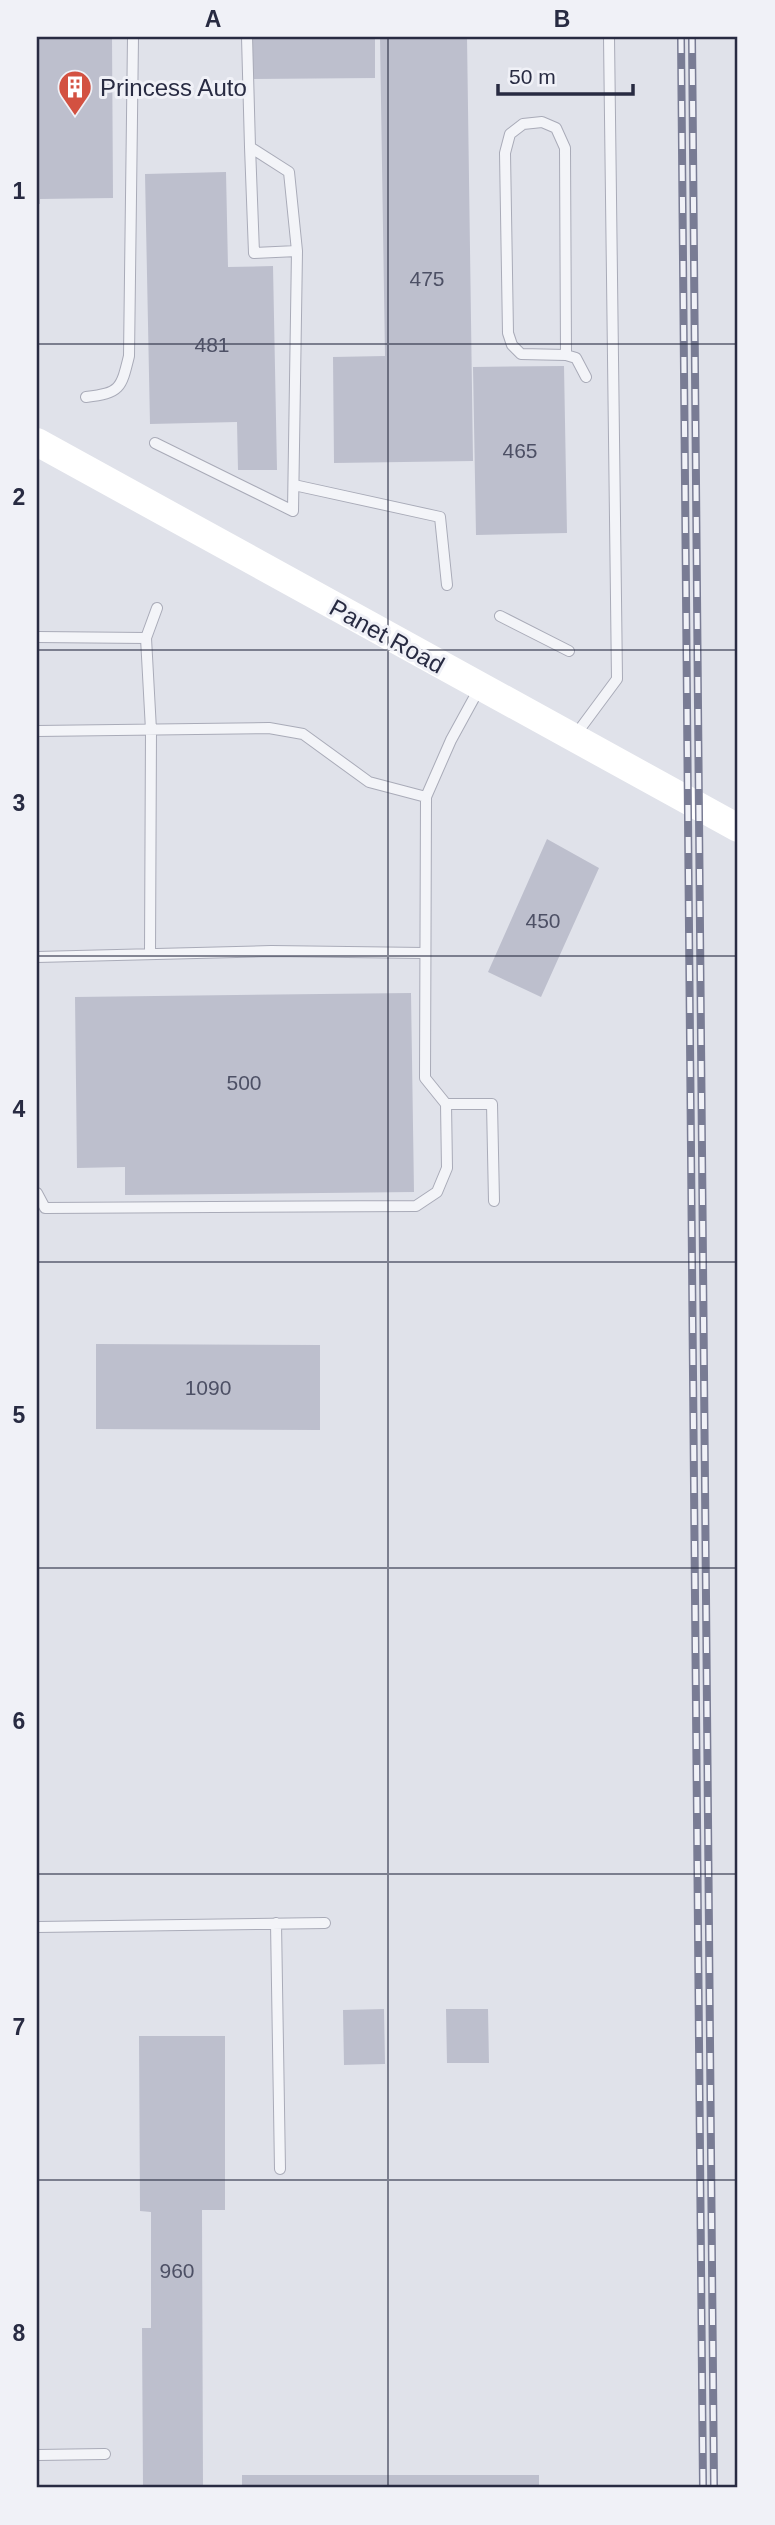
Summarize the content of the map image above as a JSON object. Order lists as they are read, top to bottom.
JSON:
{
  "streets": {
    "street": ["Panet Road"]
  },
  "places": {
    "building": ["Princess Auto"]
  },
  "house_numbers": [
    "475",
    "481",
    "465",
    "450",
    "500",
    "1090",
    "960"
  ],
  "scale_bar": "50 m",
  "grid": {
    "columns": ["A", "B"],
    "rows": [
      "1",
      "2",
      "3",
      "4",
      "5",
      "6",
      "7",
      "8"
    ]
  }
}
